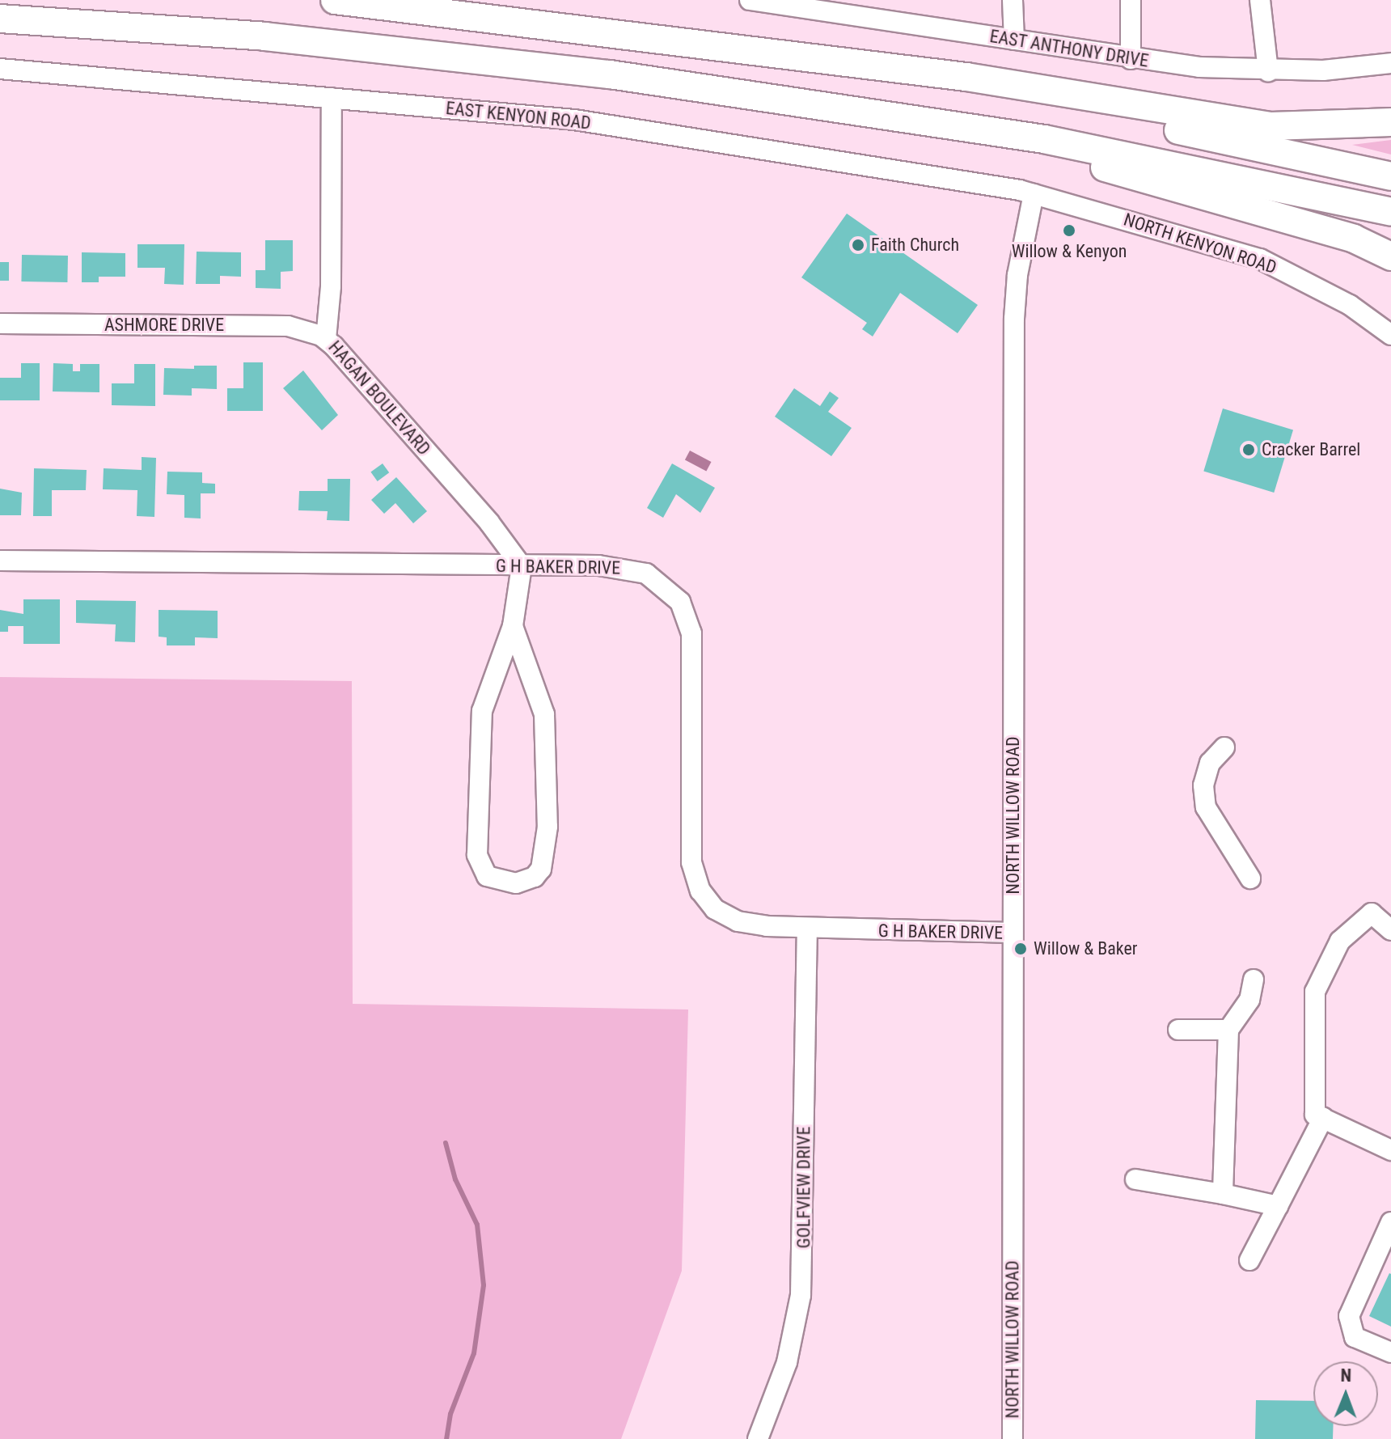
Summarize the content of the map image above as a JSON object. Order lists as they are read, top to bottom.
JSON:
{
  "streets": {
    "street": [
      "EAST ANTHONY DRIVE",
      "EAST KENYON ROAD",
      "NORTH KENYON ROAD",
      "ASHMORE DRIVE",
      "HAGAN BOULEVARD",
      "G H BAKER DRIVE",
      "NORTH WILLOW ROAD",
      "GOLFVIEW DRIVE"
    ]
  },
  "crossings": [
    ["EAST KENYON ROAD", "NORTH KENYON ROAD"],
    ["EAST KENYON ROAD", "HAGAN BOULEVARD"],
    ["EAST KENYON ROAD", "NORTH WILLOW ROAD"],
    ["NORTH KENYON ROAD", "NORTH WILLOW ROAD"],
    ["ASHMORE DRIVE", "HAGAN BOULEVARD"],
    ["HAGAN BOULEVARD", "G H BAKER DRIVE"],
    ["G H BAKER DRIVE", "NORTH WILLOW ROAD"],
    ["G H BAKER DRIVE", "GOLFVIEW DRIVE"]
  ],
  "places": [
    "Willow & Kenyon",
    "Faith Church",
    "Cracker Barrel",
    "Willow & Baker"
  ],
  "north": "top"
}
